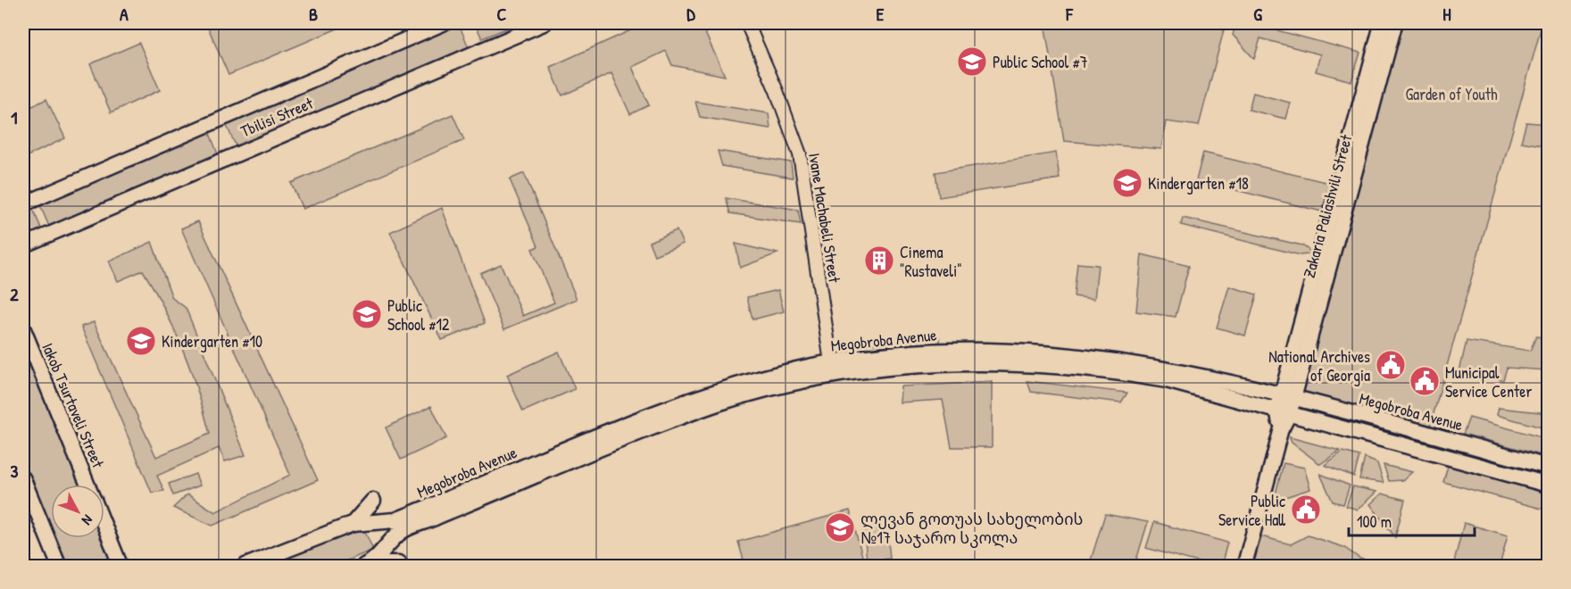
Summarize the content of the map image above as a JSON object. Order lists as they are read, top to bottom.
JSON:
{
  "streets": {
    "main road": [
      "Tbilisi Street",
      "Zakaria Paliashvili Street",
      "Megobroba Avenue",
      "Iakob Tsurtaveli Street"
    ],
    "street": ["Ivane Machabeli Street"]
  },
  "crossings": [
    ["Zakaria Paliashvili Street", "Megobroba Avenue"],
    ["Ivane Machabeli Street", "Megobroba Avenue"]
  ],
  "parks": ["Garden of Youth"],
  "places": {
    "school or university": [
      "Public School #7",
      "Kindergarten #18",
      "Public School #12",
      "Kindergarten #10",
      "ლევან გოთუას სახელობის №17 საჯარო სკოლა"
    ],
    "building": ["Cinema \"Rustaveli\""],
    "public building": ["National Archives of Georgia", "Municipal Service Center", "Public Service Hall"]
  },
  "scale_bar": "100 m",
  "north": "bottom right",
  "grid": {
    "columns": [
      "A",
      "B",
      "C",
      "D",
      "E",
      "F",
      "G",
      "H"
    ],
    "rows": ["1", "2", "3"]
  }
}
